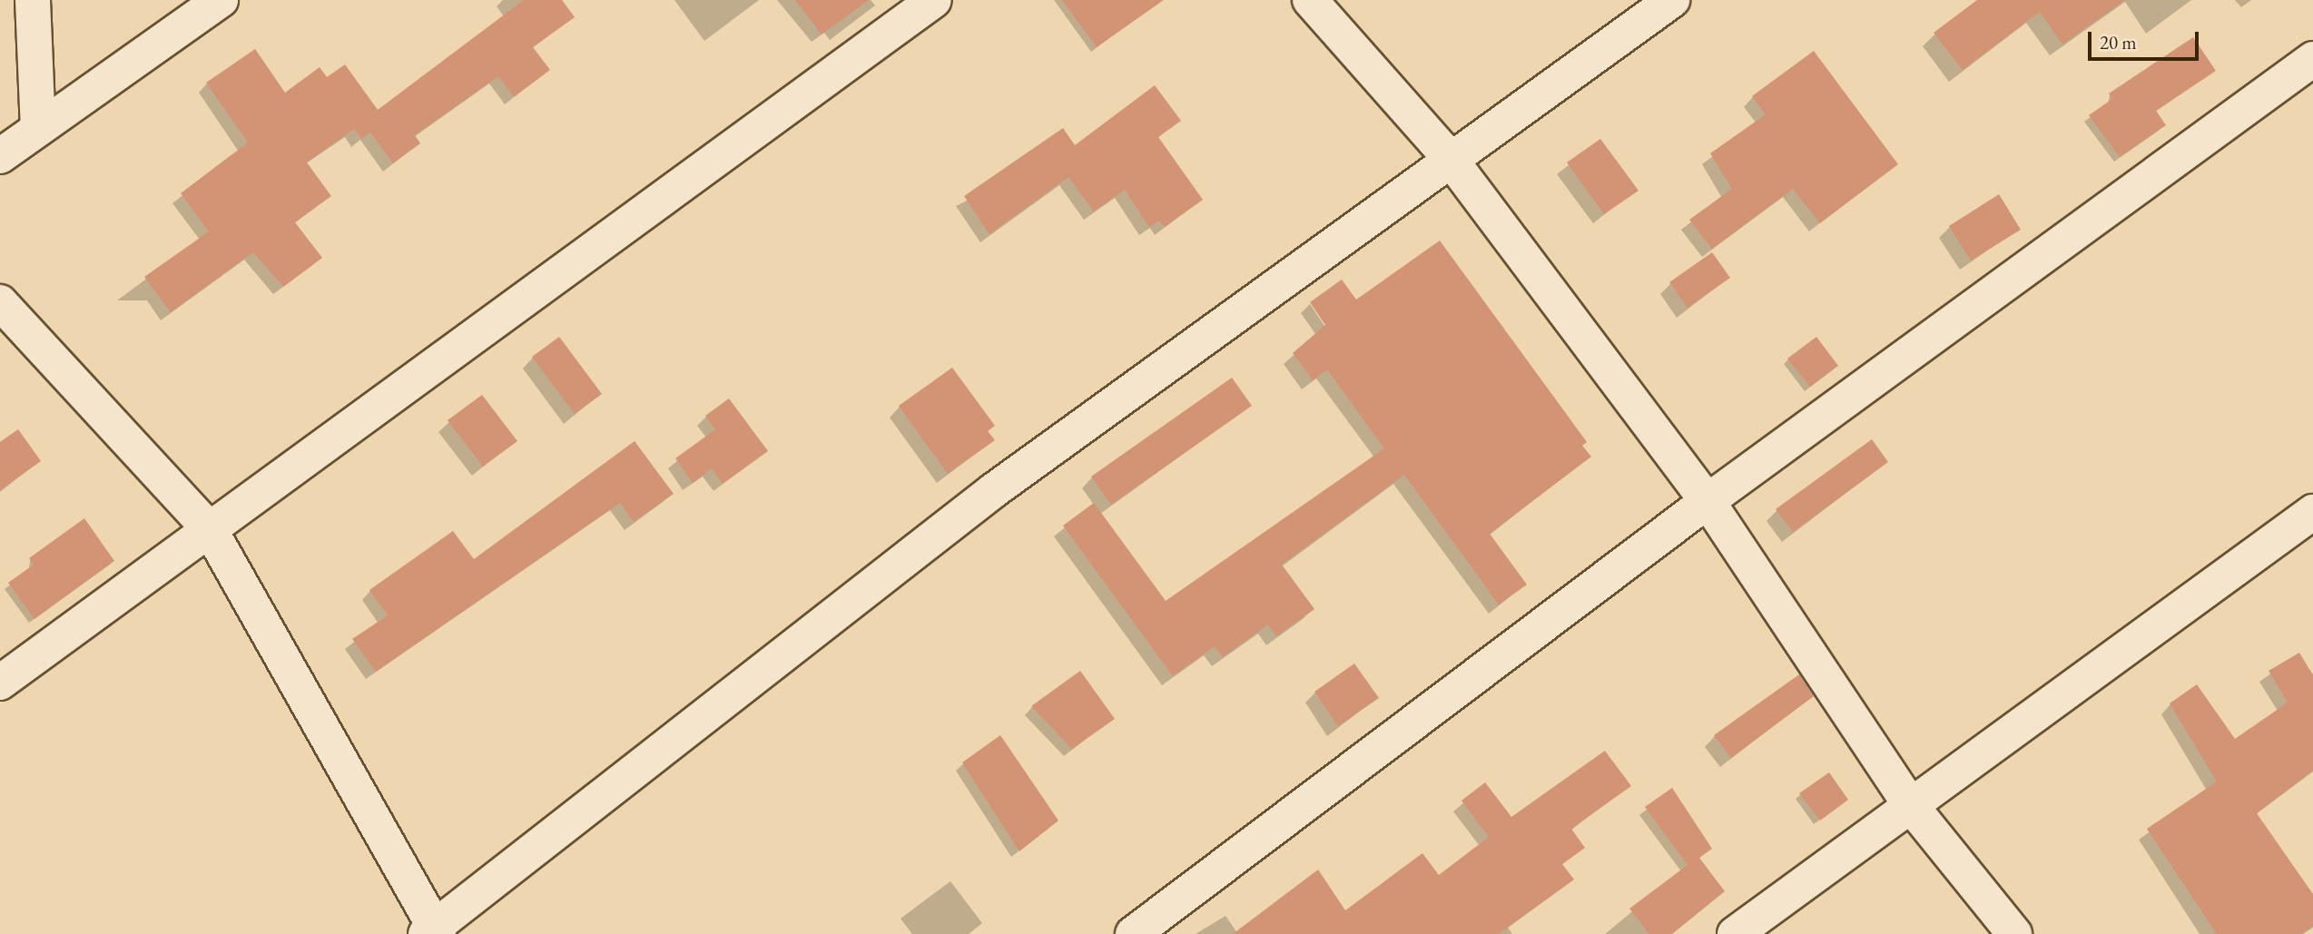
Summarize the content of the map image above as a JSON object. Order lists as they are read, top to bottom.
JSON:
{
  "scale_bar": "20 m"
}
